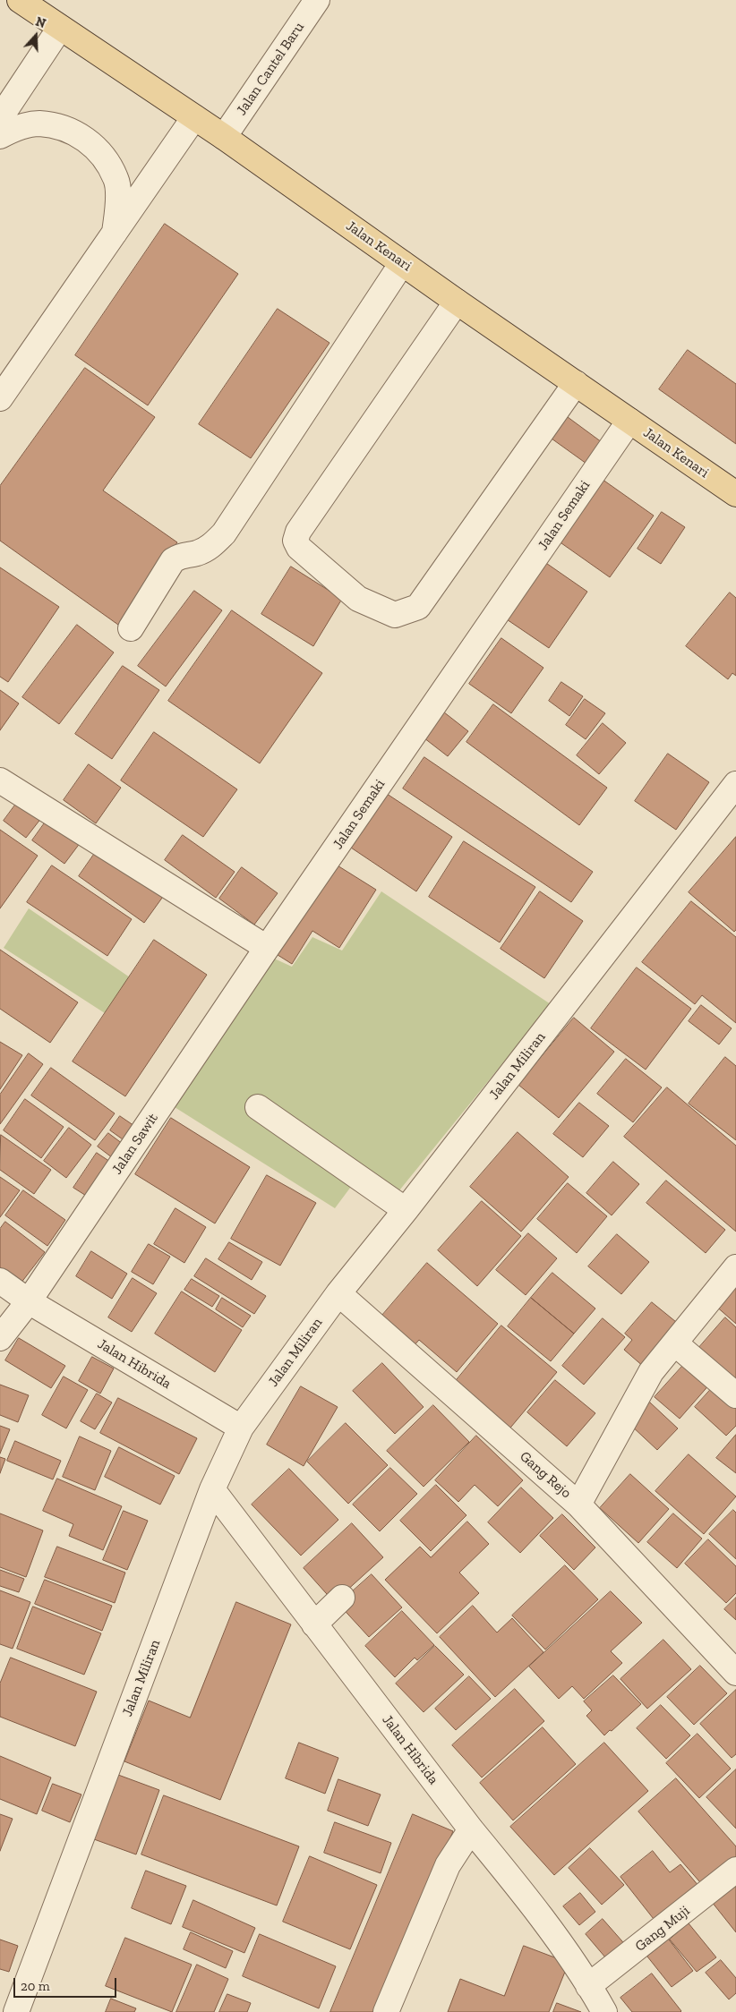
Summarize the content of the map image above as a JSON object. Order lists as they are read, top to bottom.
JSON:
{
  "streets": {
    "main road": ["Jalan Kenari"],
    "street": [
      "Jalan Cantel Baru",
      "Jalan Semaki",
      "Jalan Miliran",
      "Jalan Sawit",
      "Jalan Hibrida",
      "Gang Rejo",
      "Gang Muji"
    ]
  },
  "crossings": [
    ["Jalan Cantel Baru", "Jalan Kenari"],
    ["Jalan Kenari", "Jalan Semaki"],
    ["Jalan Semaki", "Jalan Sawit"],
    ["Jalan Miliran", "Jalan Hibrida"],
    ["Jalan Miliran", "Gang Rejo"],
    ["Jalan Sawit", "Jalan Hibrida"],
    ["Jalan Hibrida", "Gang Muji"]
  ],
  "scale_bar": "20 m",
  "north": "top"
}
